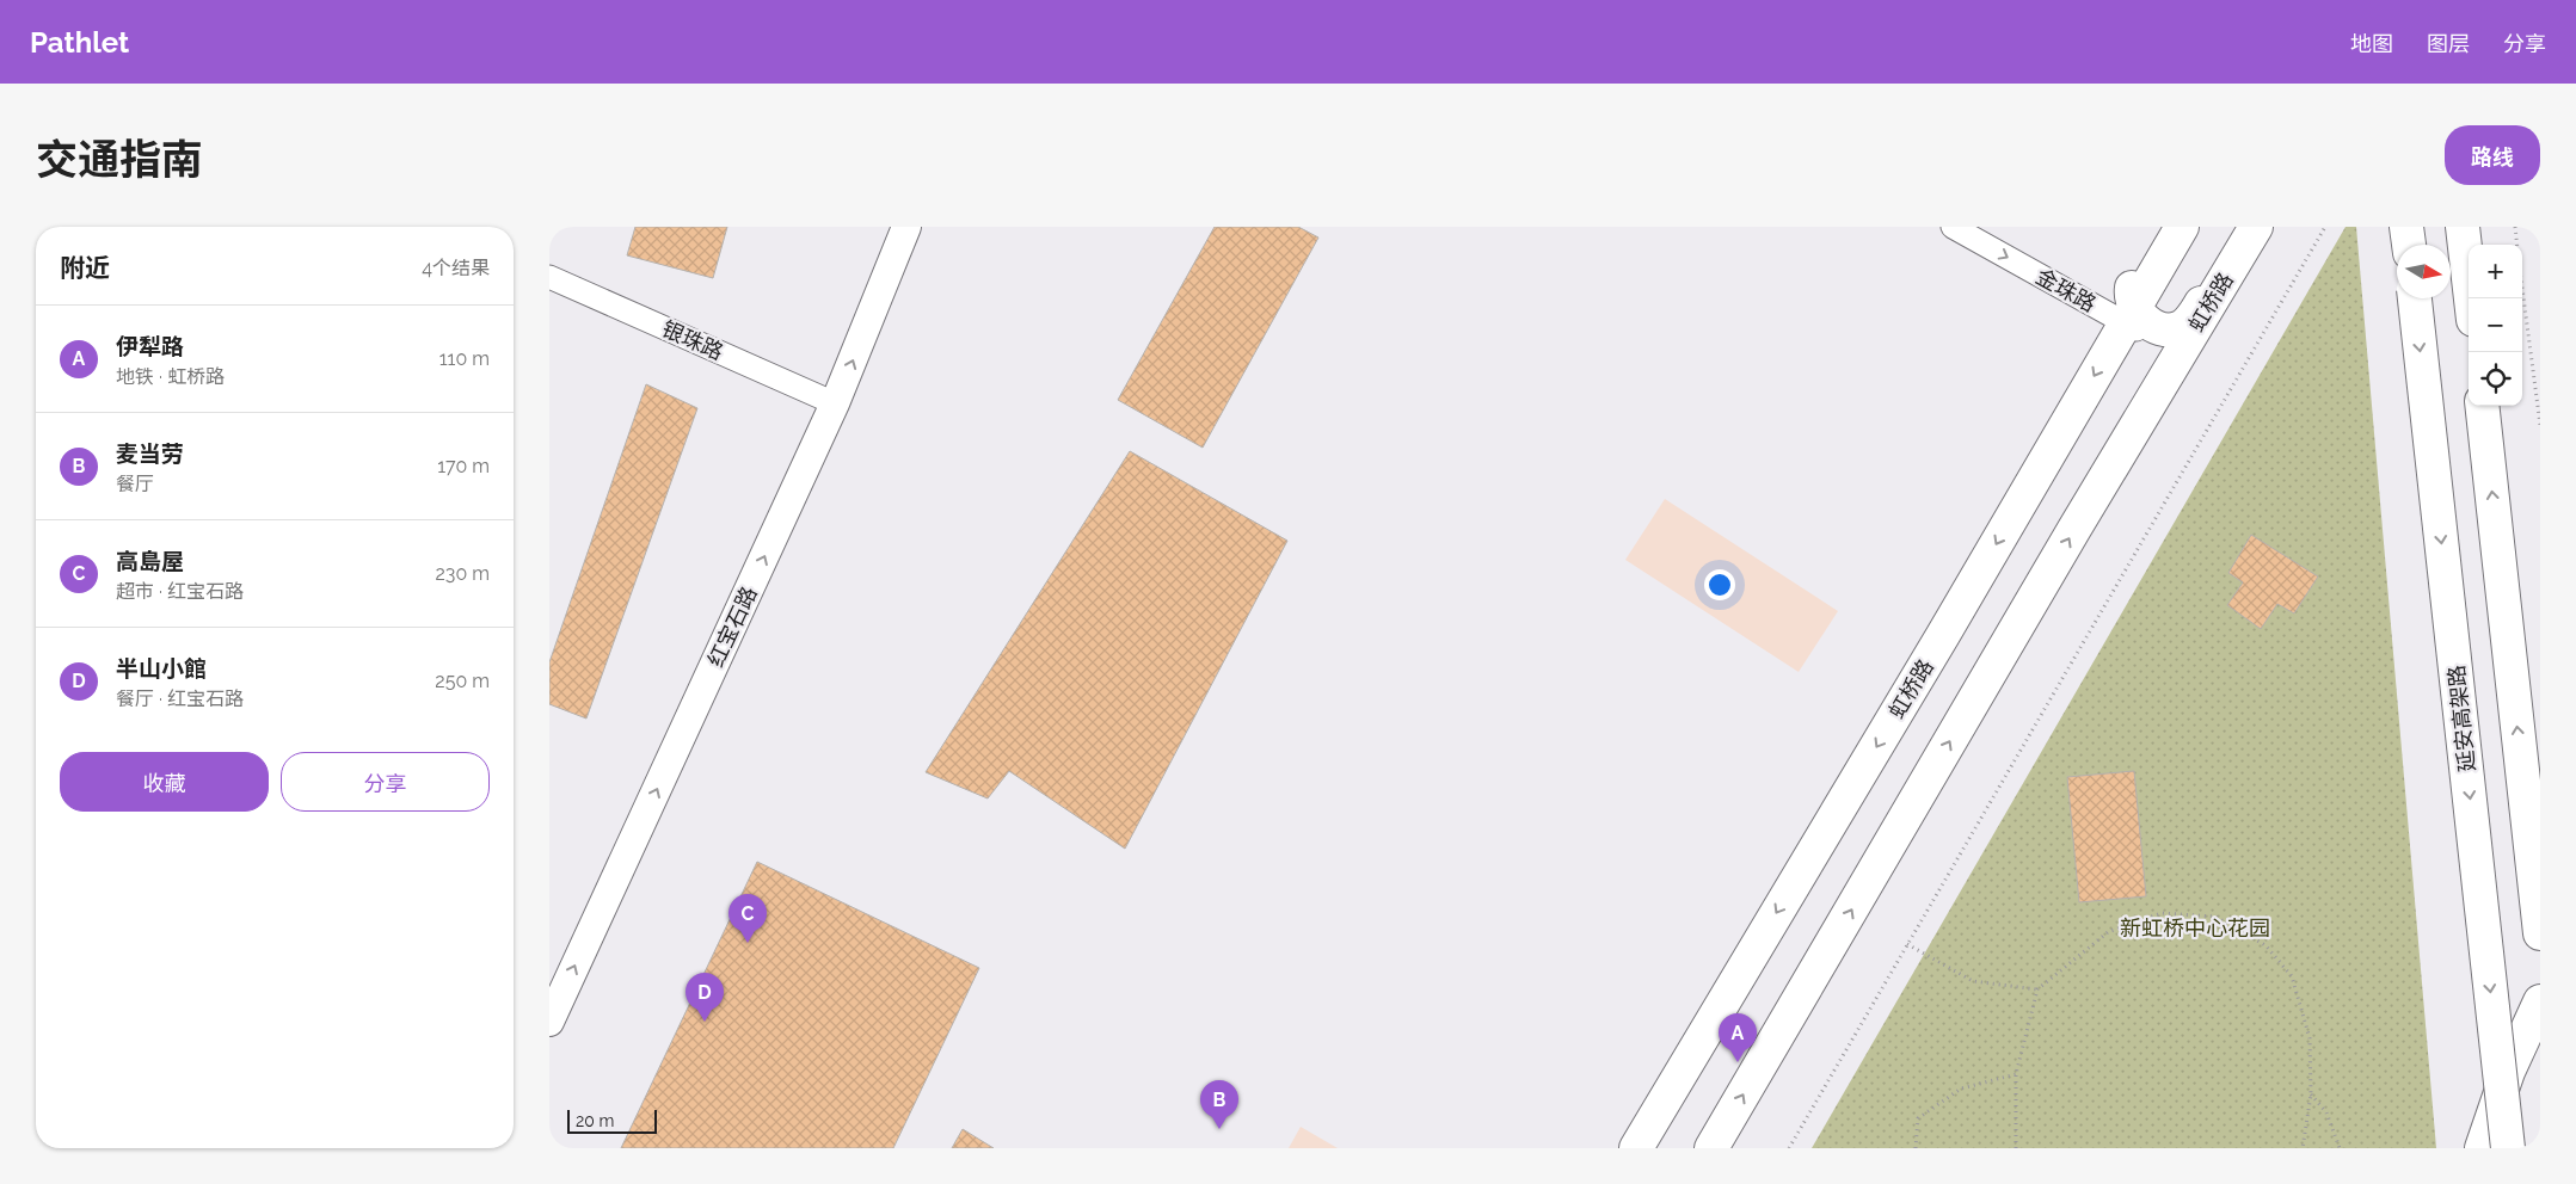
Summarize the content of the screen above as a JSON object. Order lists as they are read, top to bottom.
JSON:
{
  "streets": {
    "main road": ["虹桥路", "延安高架路"],
    "street": ["金珠路", "银珠路", "红宝石路"]
  },
  "crossings": [
    ["金珠路", "虹桥路"],
    ["银珠路", "红宝石路"]
  ],
  "one_way": ["金珠路", "红宝石路"],
  "parks": ["新虹桥中心花园"],
  "scale_bar": "20 m",
  "north": "right",
  "page": {
    "header": "Pathlet",
    "nav": ["地图", "图层", "分享"],
    "title": "交通指南",
    "buttons": [
      "路线",
      ["收藏", "分享"]
    ],
    "heading": ["附近", "4个结果"],
    "map_buttons": ["+", "−"],
    "list": [
      {
        "mark": "A",
        "name": "伊犁路",
        "note": "地铁 · 虹桥路",
        "value": "110 m"
      },
      {
        "mark": "B",
        "name": "麦当劳",
        "note": "餐厅",
        "value": "170 m"
      },
      {
        "mark": "C",
        "name": "高島屋",
        "note": "超市 · 红宝石路",
        "value": "230 m"
      },
      {
        "mark": "D",
        "name": "半山小館",
        "note": "餐厅 · 红宝石路",
        "value": "250 m"
      }
    ],
    "pins": [
      "C",
      "D",
      "A",
      "B"
    ],
    "scale": "20 m"
  }
}
